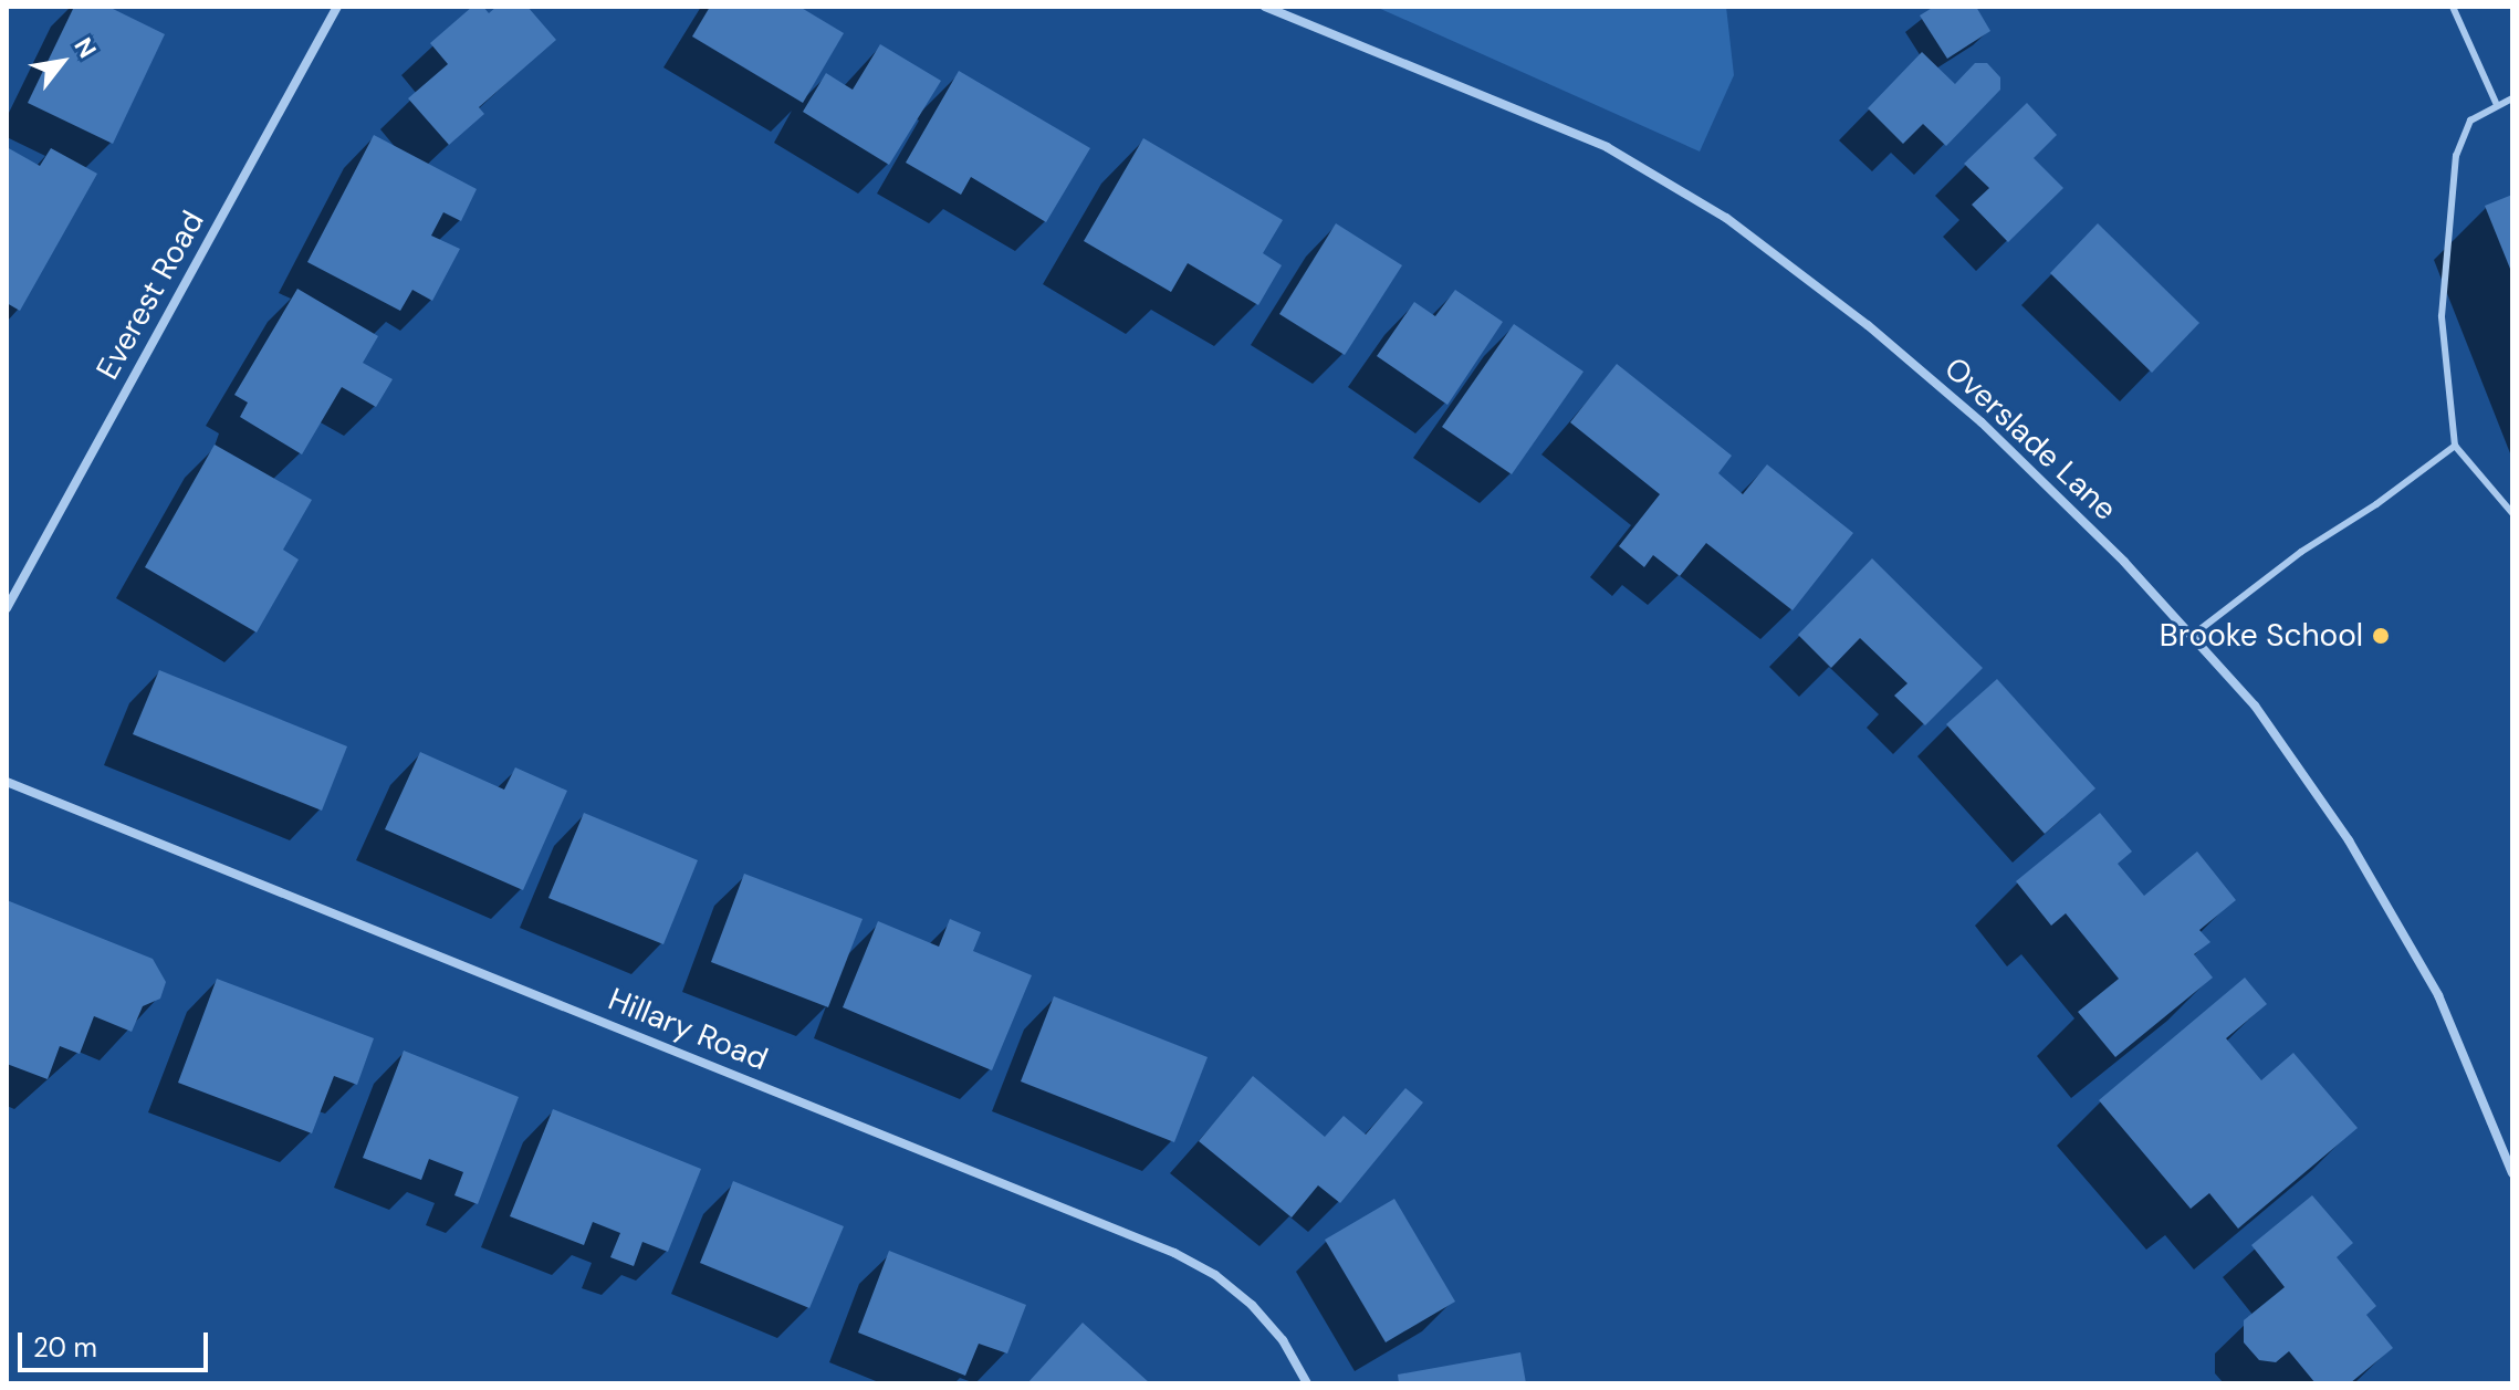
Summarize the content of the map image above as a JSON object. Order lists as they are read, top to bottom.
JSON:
{
  "streets": {
    "street": ["Everest Road", "Overslade Lane", "Hillary Road"]
  },
  "places": ["Brooke School"],
  "scale_bar": "20 m",
  "north": "top right"
}
